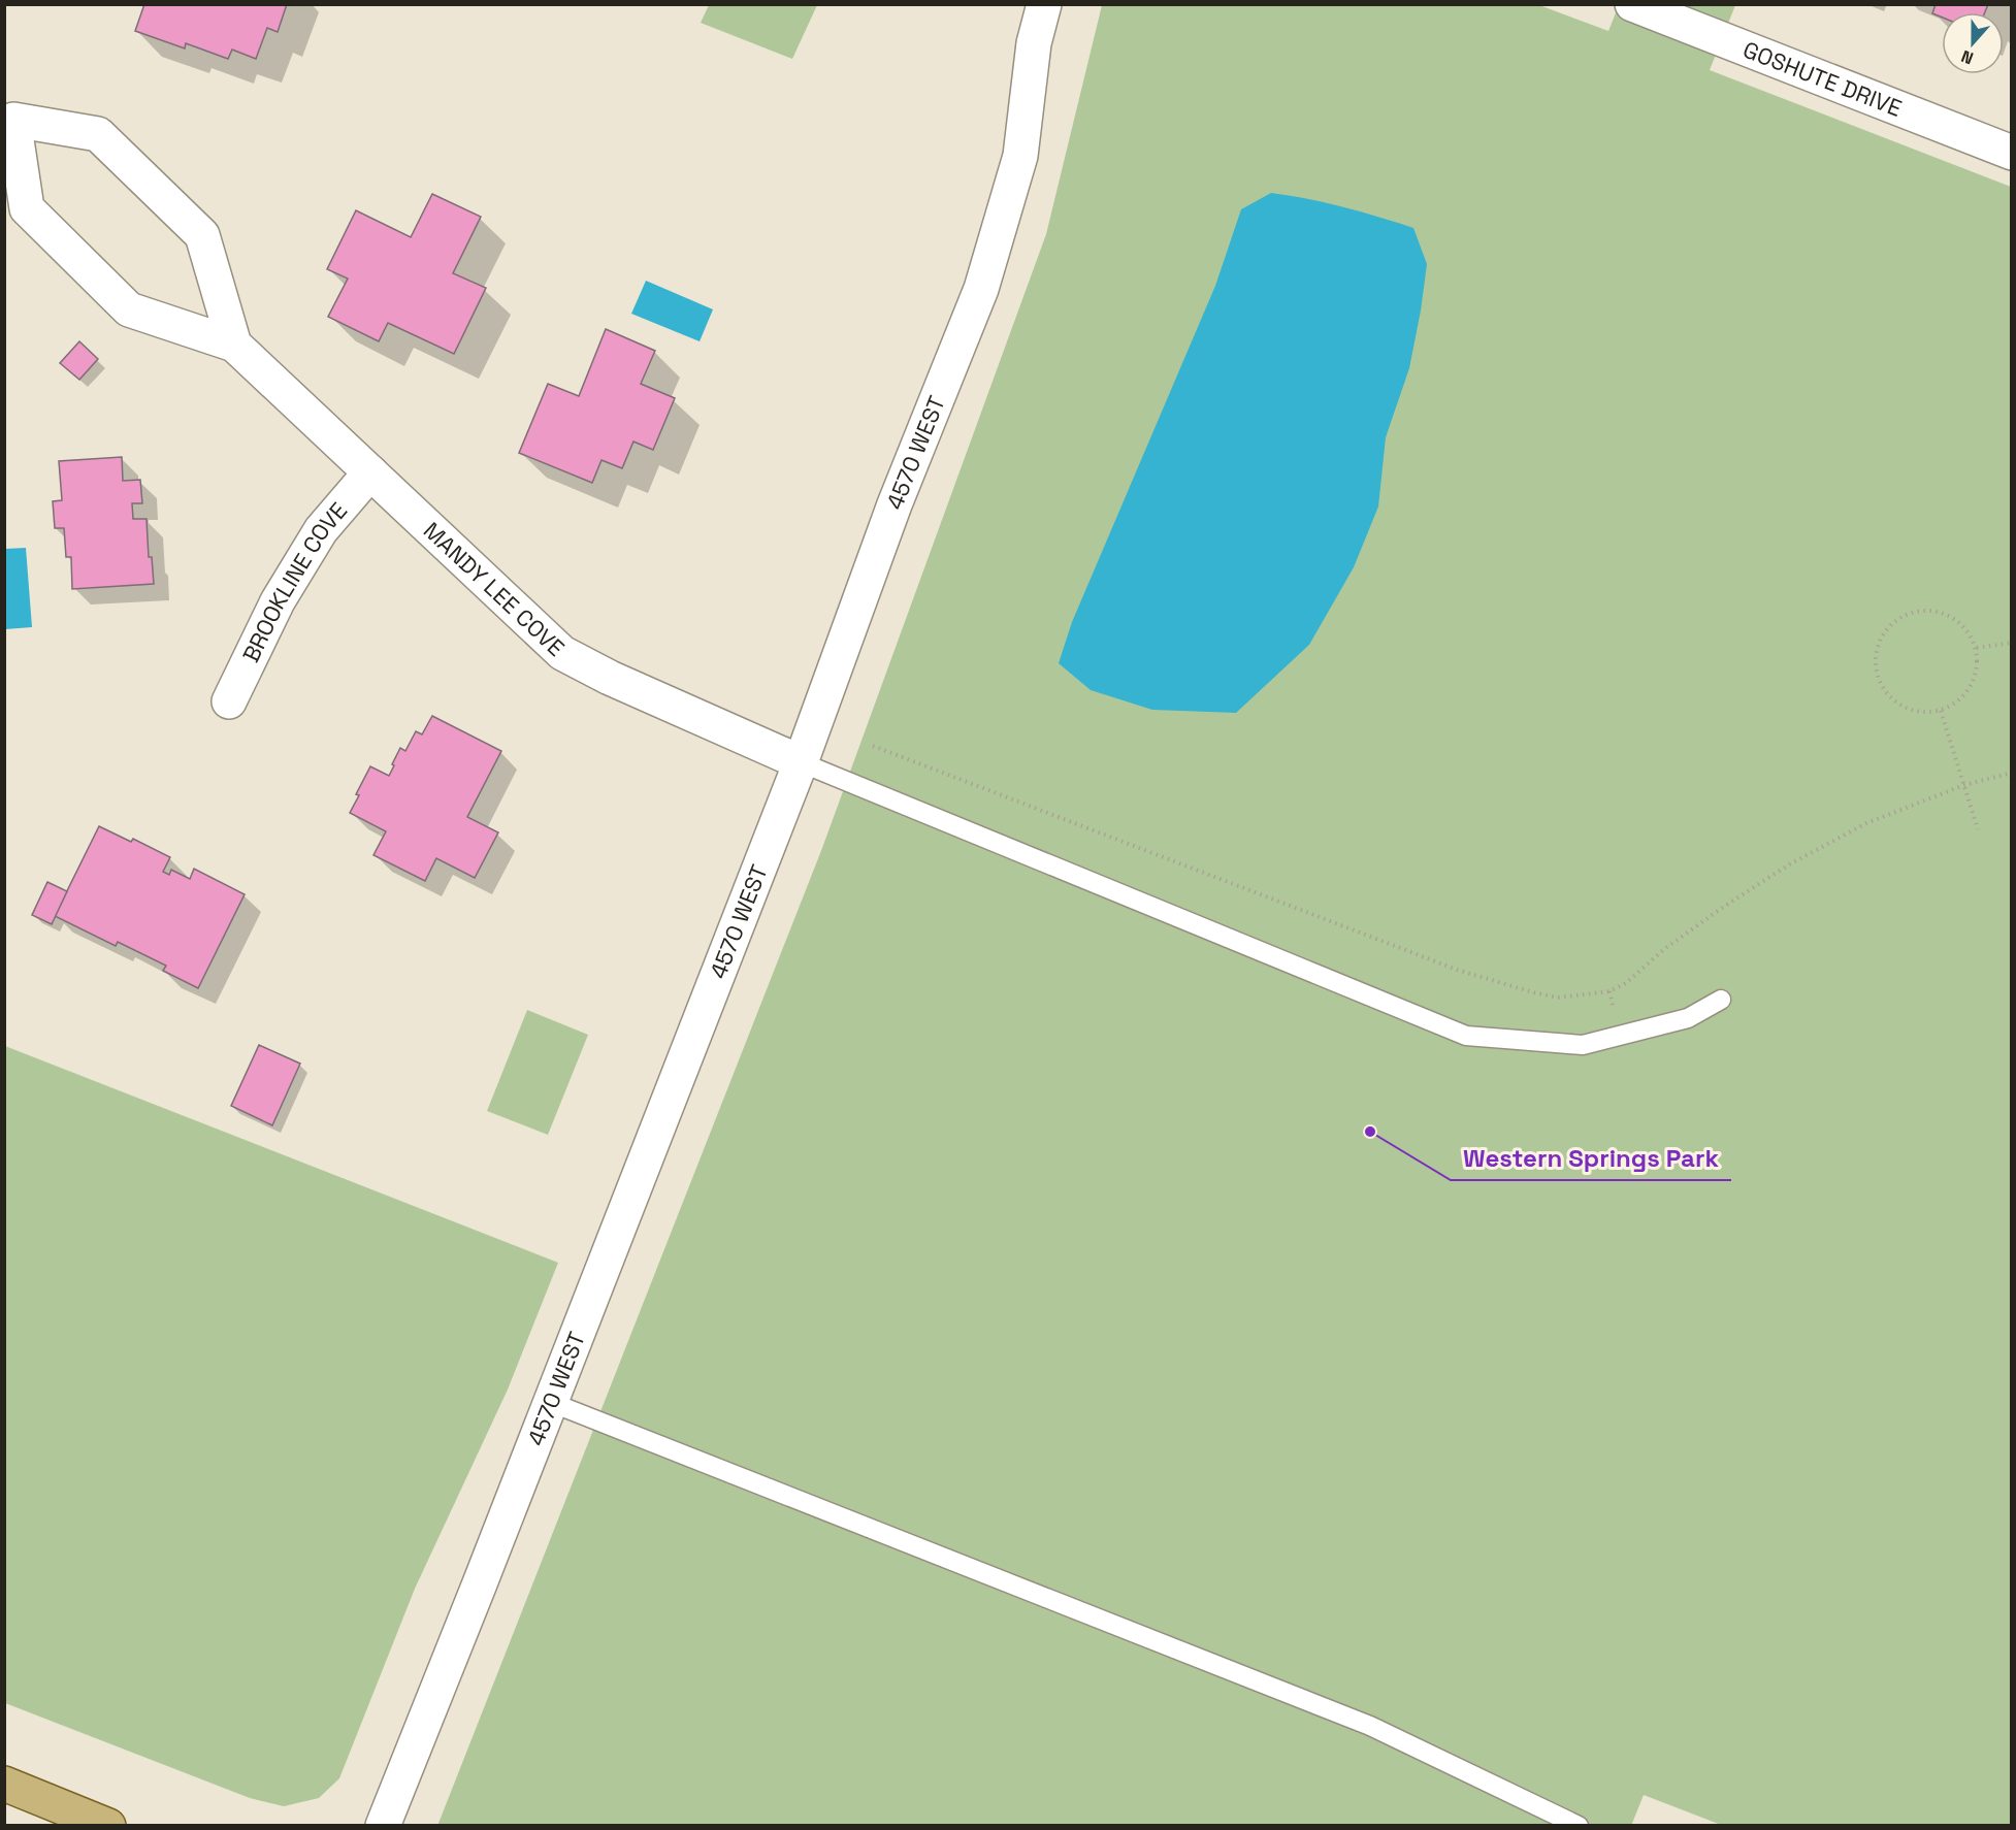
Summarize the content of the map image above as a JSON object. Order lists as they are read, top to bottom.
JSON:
{
  "streets": {
    "street": [
      "GOSHUTE DRIVE",
      "4570 WEST",
      "BROOKLINE COVE",
      "MANDY LEE COVE"
    ]
  },
  "crossings": [
    ["4570 WEST", "MANDY LEE COVE"],
    ["BROOKLINE COVE", "MANDY LEE COVE"]
  ],
  "places": ["Western Springs Park"],
  "north": "bottom"
}
